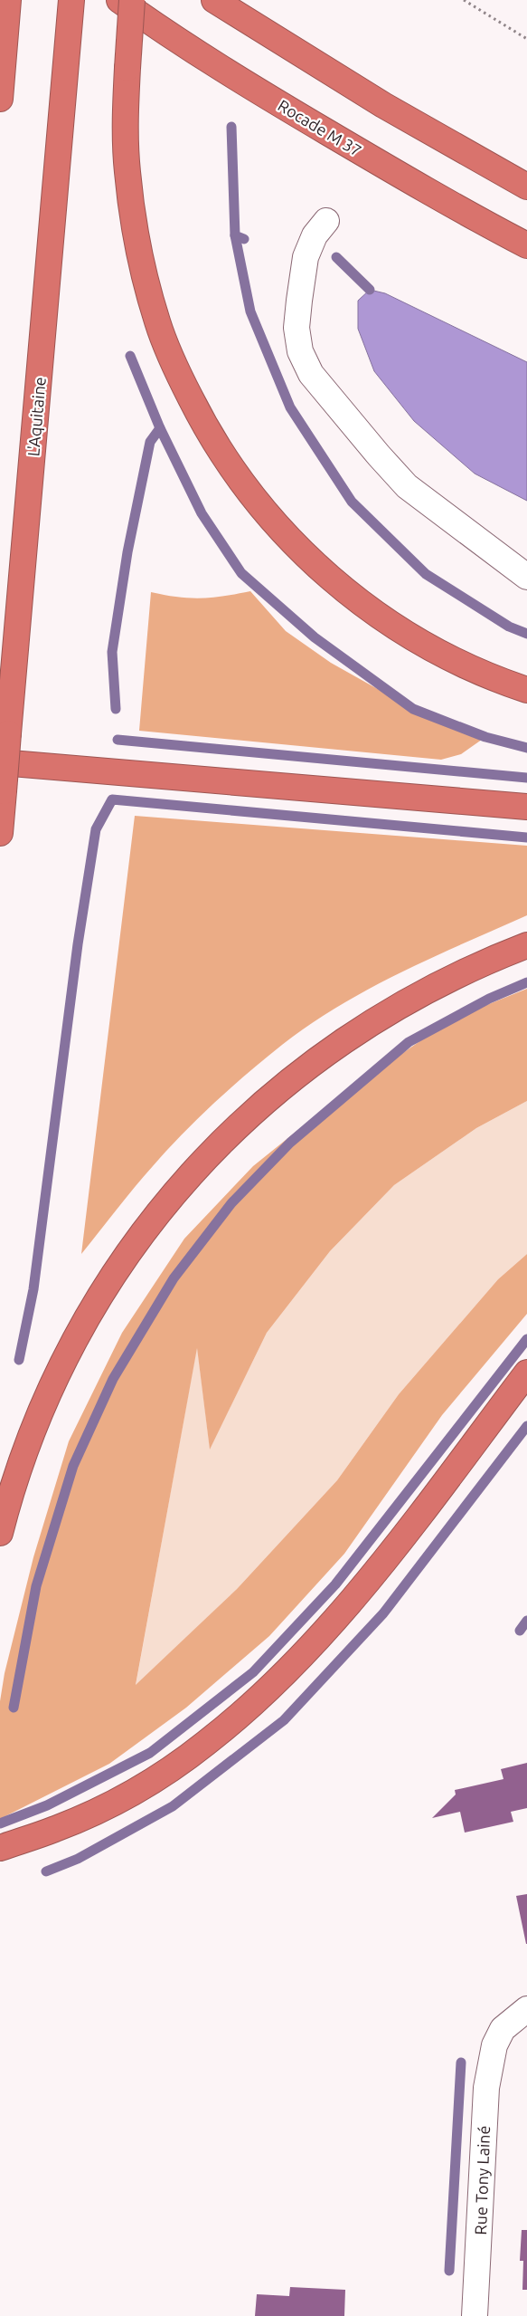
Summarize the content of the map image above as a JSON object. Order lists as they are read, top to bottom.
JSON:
{
  "streets": {
    "highway": ["Rocade M 37", "L'Aquitaine"],
    "street": ["Rue Tony Lainé"]
  }
}
